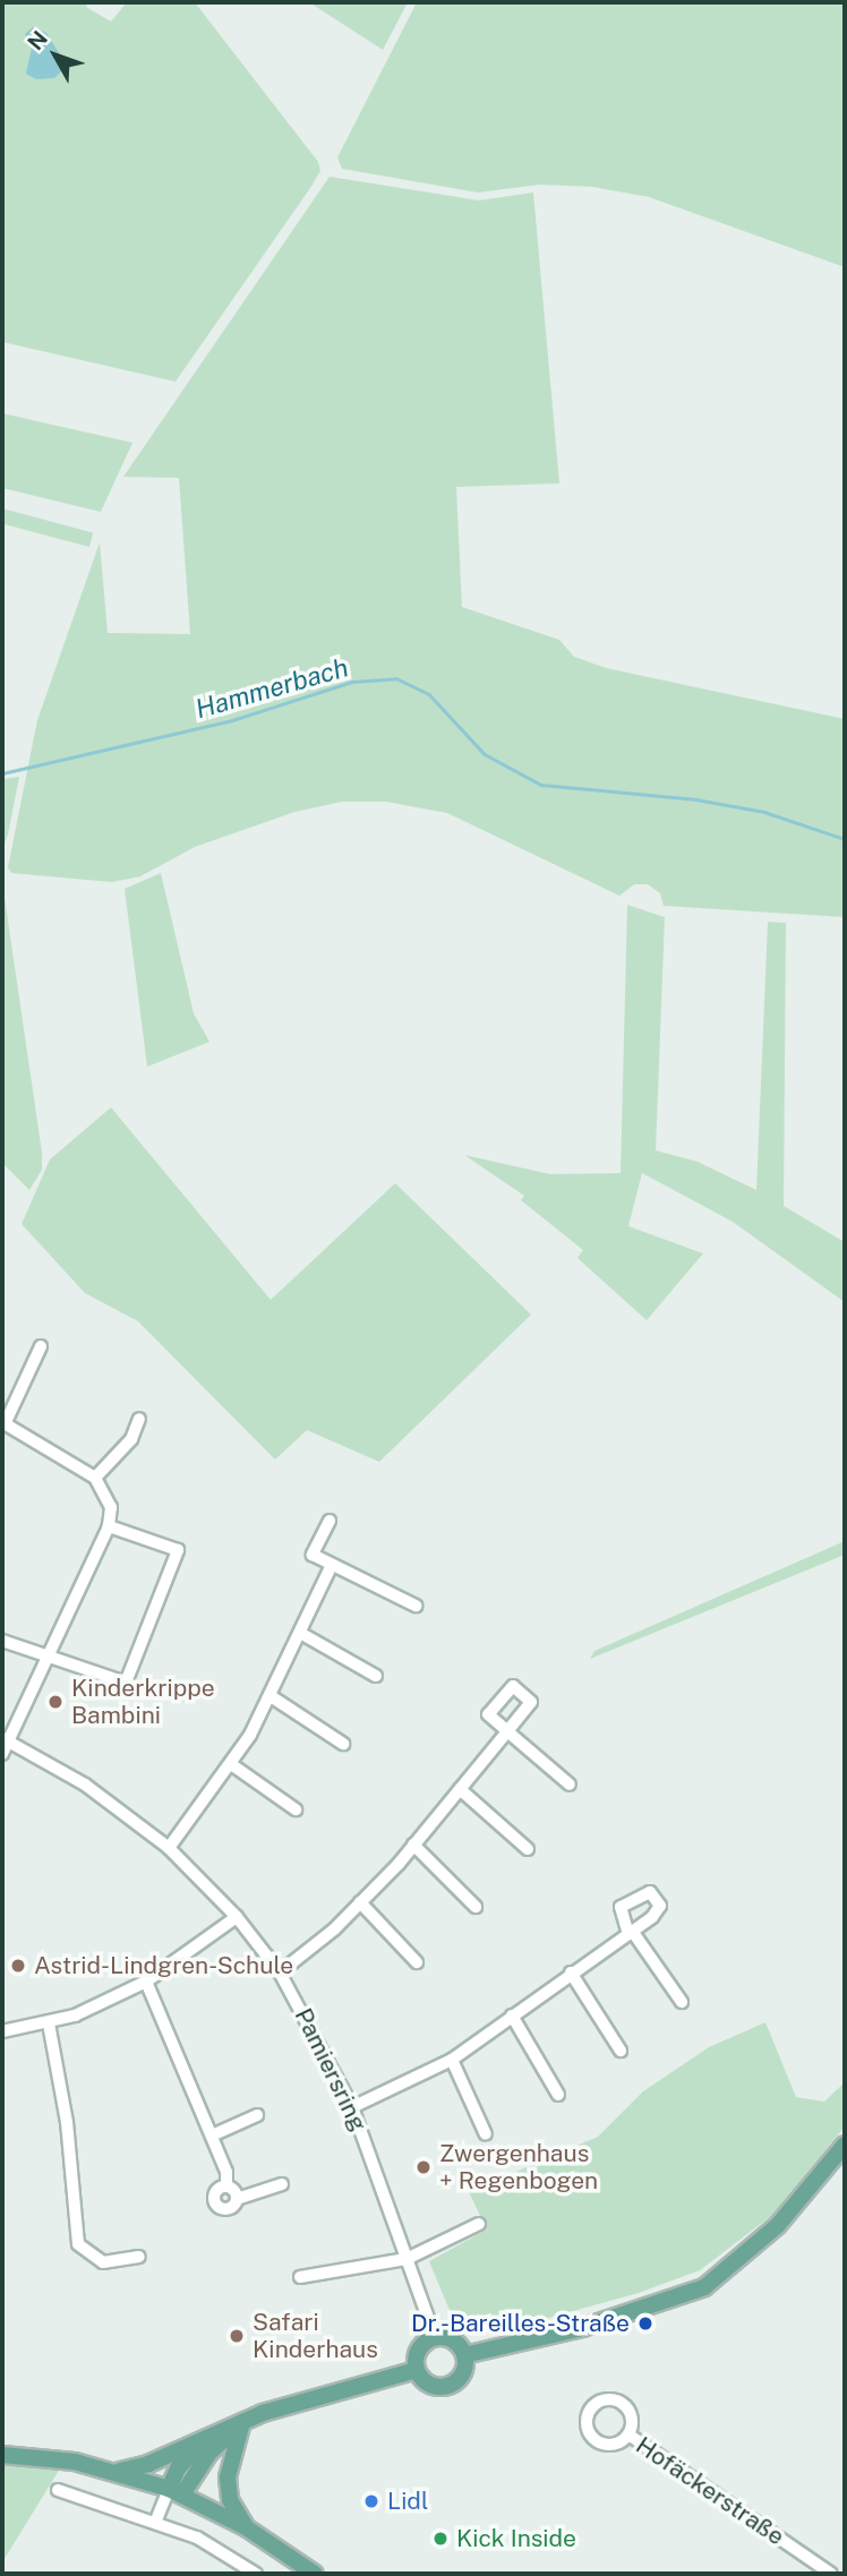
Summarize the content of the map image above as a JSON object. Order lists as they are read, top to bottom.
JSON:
{
  "streets": {
    "street": ["Pamiersring", "Hofäckerstraße"]
  },
  "water": ["Hammerbach"],
  "places": [
    "Kinderkrippe Bambini",
    "Astrid-Lindgren-Schule",
    "Zwergenhaus + Regenbogen",
    "Dr.-Bareilles-Straße",
    "Safari Kinderhaus",
    "Lidl",
    "Kick Inside"
  ],
  "north": "top left"
}
